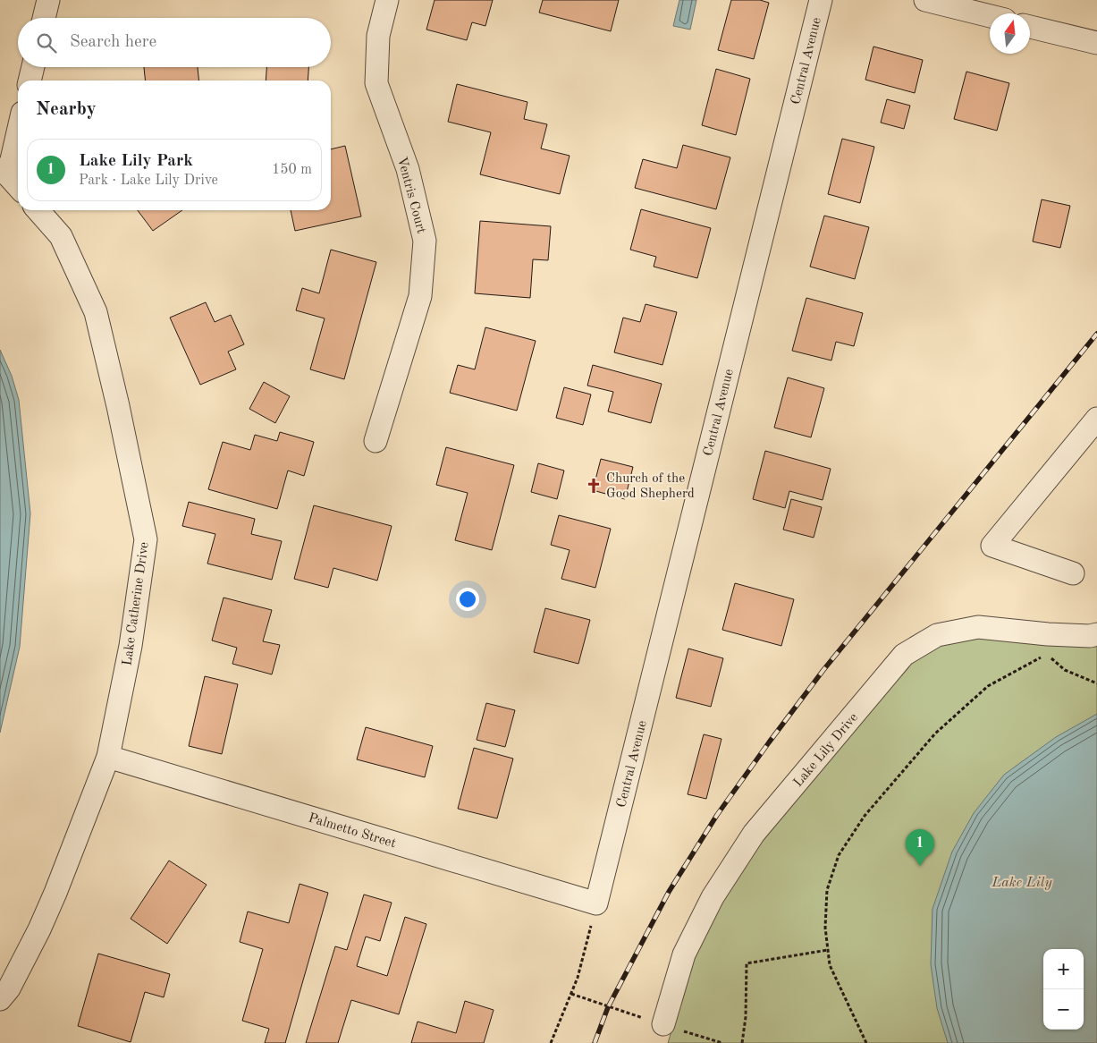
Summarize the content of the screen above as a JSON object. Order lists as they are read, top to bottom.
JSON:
{
  "streets": {
    "street": [
      "Central Avenue",
      "Ventris Court",
      "Lake Catherine Drive",
      "Lake Lily Drive",
      "Palmetto Street"
    ]
  },
  "crossings": [
    ["Central Avenue", "Palmetto Street"],
    ["Lake Catherine Drive", "Palmetto Street"]
  ],
  "water": ["Lake Lily"],
  "places": {
    "church": ["Church of the Good Shepherd"]
  },
  "north": "top",
  "page": {
    "search": "Search here",
    "heading": "Nearby",
    "list": [
      {
        "mark": "1",
        "name": "Lake Lily Park",
        "note": "Park · Lake Lily Drive",
        "value": "150 m"
      }
    ],
    "pins": "1",
    "map_buttons": ["+", "−"]
  }
}
